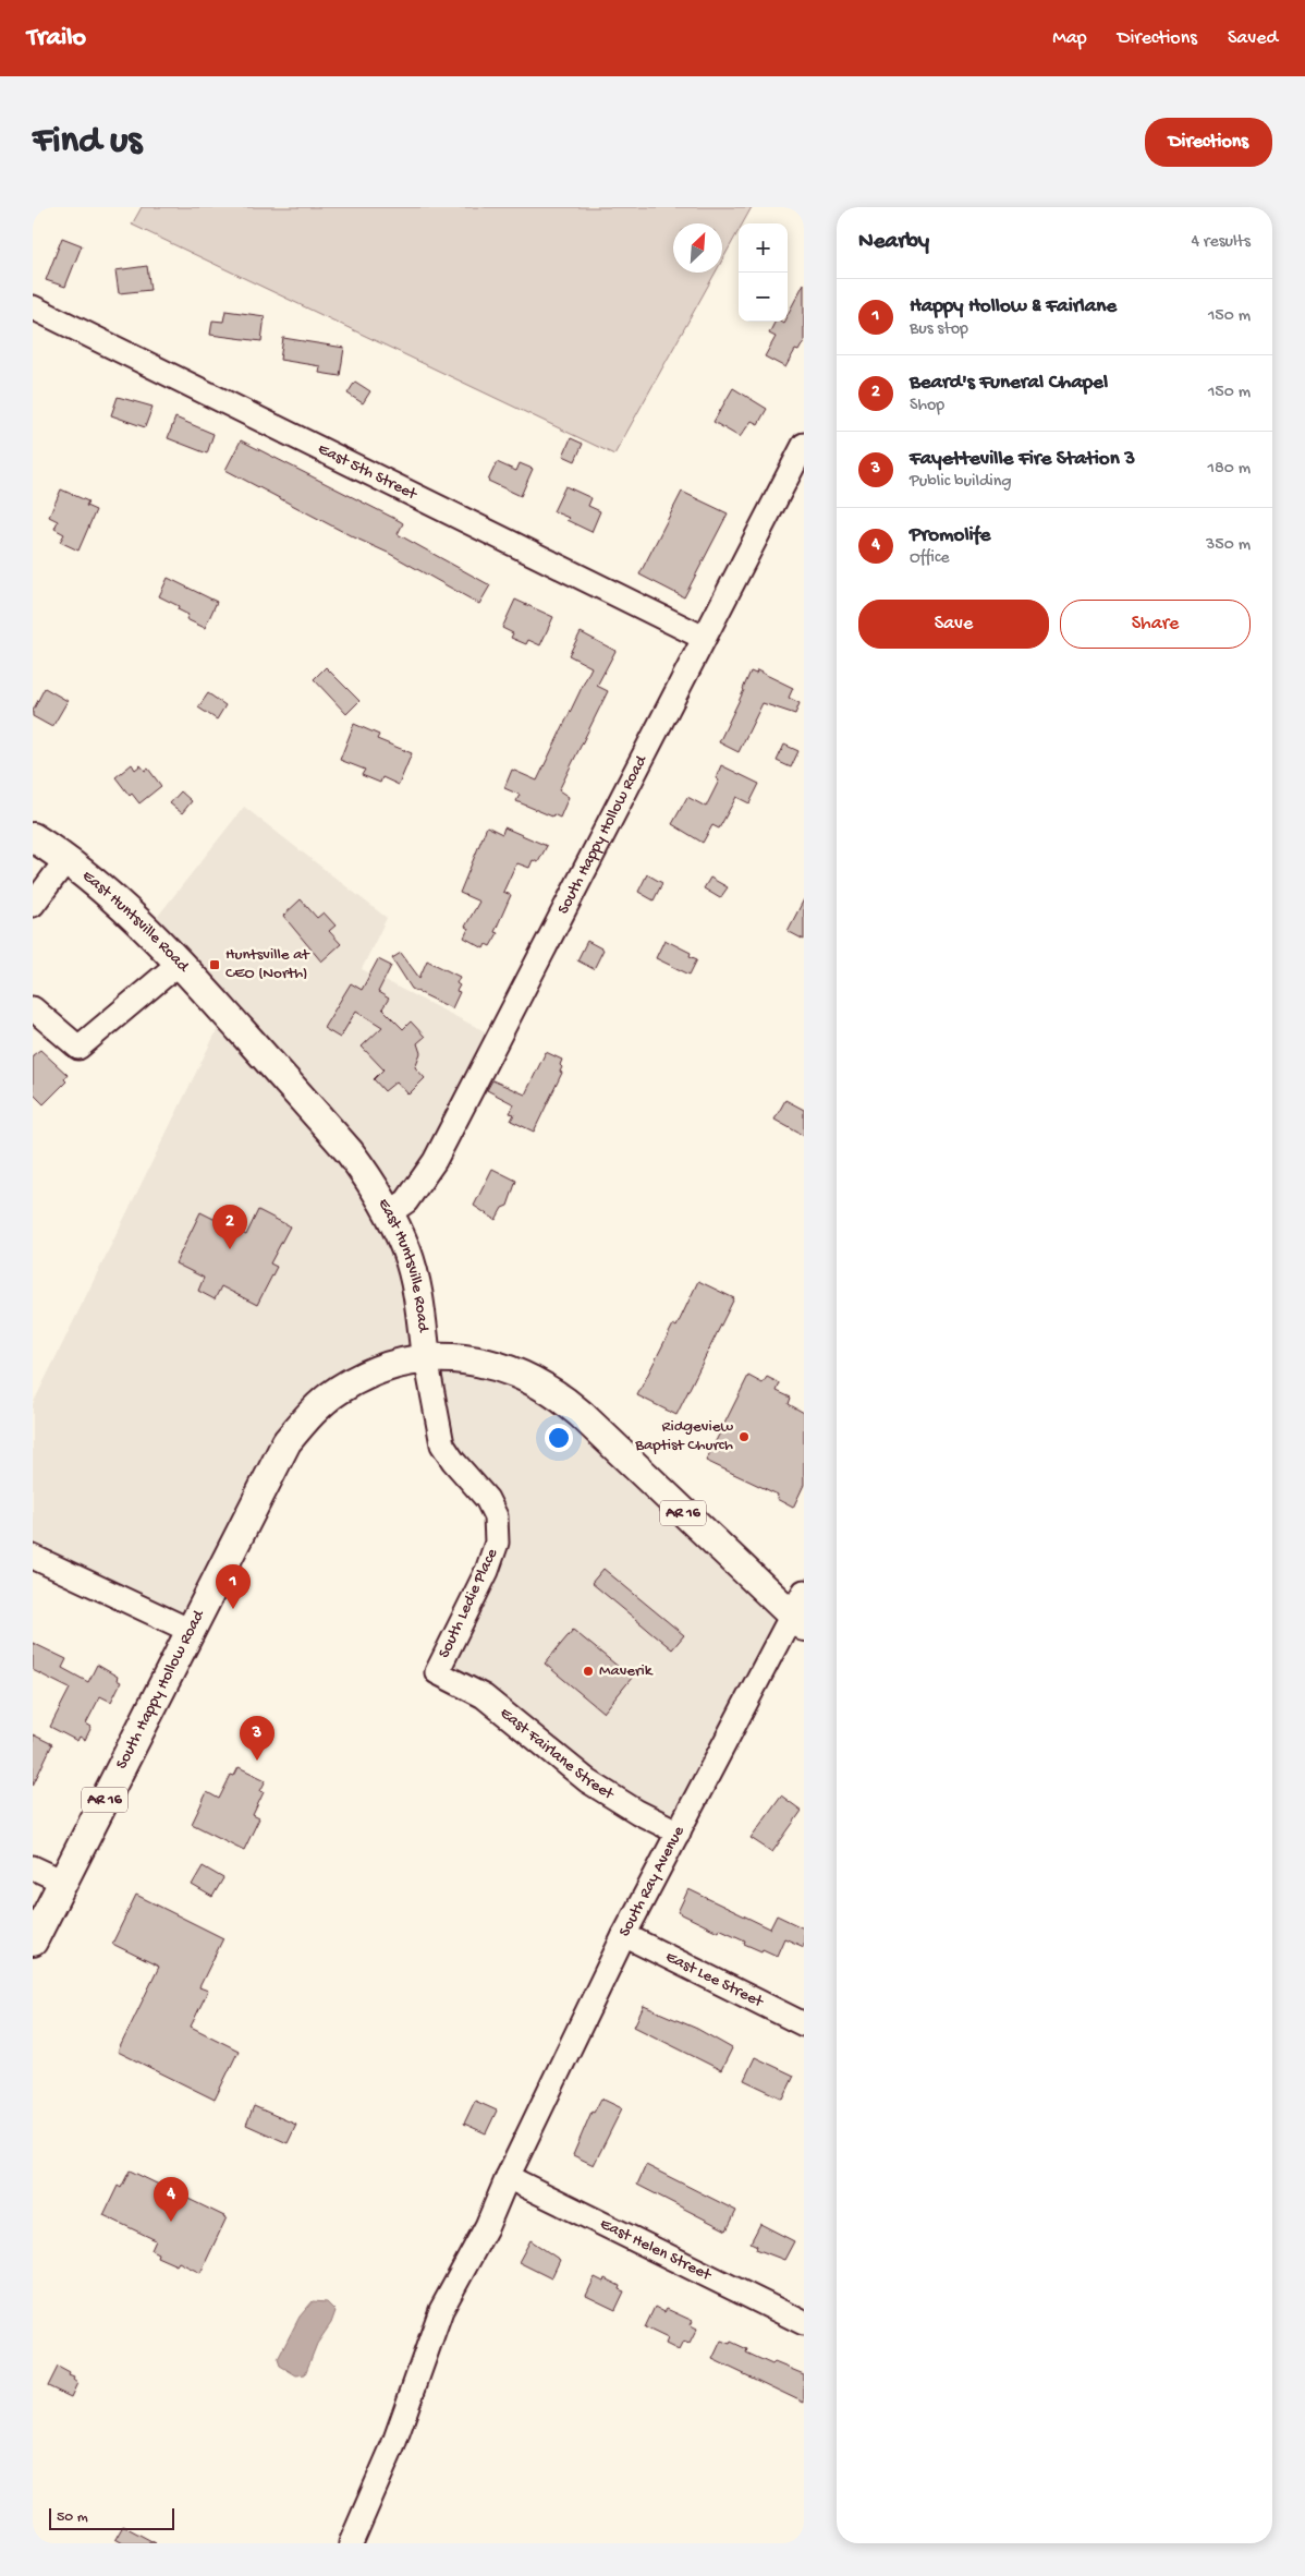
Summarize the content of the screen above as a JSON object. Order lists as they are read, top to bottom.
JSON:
{
  "streets": {
    "main road": ["South Happy Hollow Road", "East Huntsville Road", "AR 16"],
    "street": [
      "East 5th Street",
      "South Ledie Place",
      "East Fairlane Street",
      "South Ray Avenue",
      "East Lee Street",
      "East Helen Street"
    ]
  },
  "crossings": [
    ["East 5th Street", "South Happy Hollow Road"],
    ["South Happy Hollow Road", "East Huntsville Road"],
    ["South Happy Hollow Road", "AR 16"],
    ["South Happy Hollow Road", "South Ledie Place"],
    ["East Huntsville Road", "AR 16"],
    ["East Huntsville Road", "South Ledie Place"],
    ["AR 16", "South Ledie Place"],
    ["AR 16", "South Ray Avenue"],
    ["South Ledie Place", "East Fairlane Street"],
    ["East Fairlane Street", "South Ray Avenue"],
    ["South Ray Avenue", "East Lee Street"],
    ["South Ray Avenue", "East Helen Street"]
  ],
  "places": {
    "transit": ["Huntsville at CEO (North)"],
    "other": ["Ridgeview Baptist Church", "Maverik"]
  },
  "scale_bar": "50 m",
  "north": "top right",
  "page": {
    "header": "Trailo",
    "nav": ["Map", "Directions", "Saved"],
    "buttons": [
      "Directions",
      ["Save", "Share"]
    ],
    "title": "Find us",
    "heading": ["Nearby", "4 results"],
    "map_buttons": ["+", "−"],
    "list": [
      {
        "mark": "1",
        "name": "Happy Hollow & Fairlane",
        "note": "Bus stop",
        "value": "150 m"
      },
      {
        "mark": "2",
        "name": "Beard's Funeral Chapel",
        "note": "Shop",
        "value": "150 m"
      },
      {
        "mark": "3",
        "name": "Fayetteville Fire Station 3",
        "note": "Public building",
        "value": "180 m"
      },
      {
        "mark": "4",
        "name": "Promolife",
        "note": "Office",
        "value": "350 m"
      }
    ],
    "pins": [
      "2",
      "1",
      "3",
      "4"
    ],
    "scale": "50 m"
  }
}
